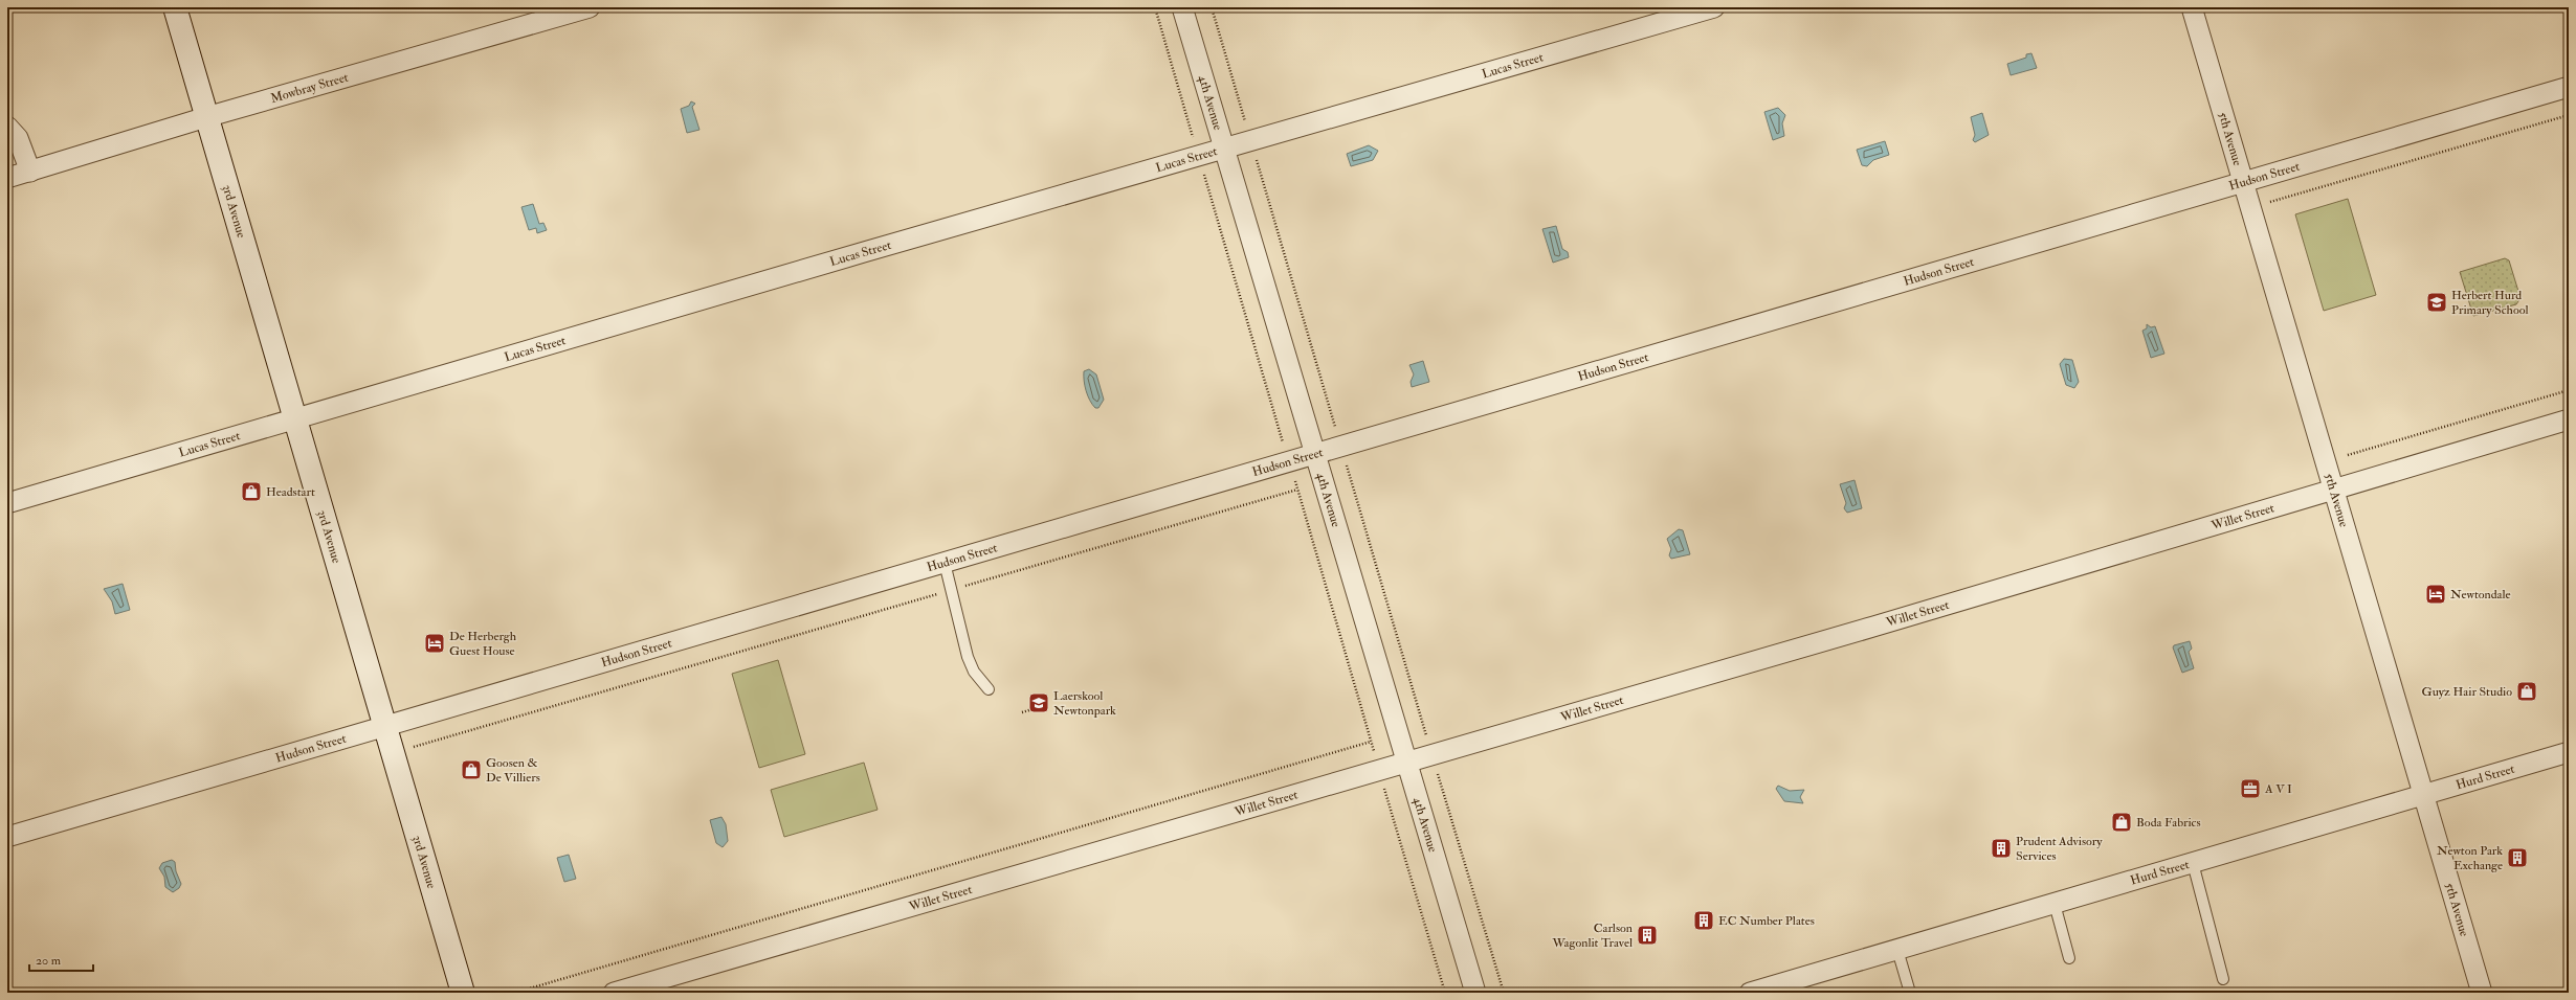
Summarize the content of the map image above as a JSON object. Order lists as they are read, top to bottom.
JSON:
{
  "streets": {
    "street": [
      "Lucas Street",
      "Mowbray Street",
      "4th Avenue",
      "5th Avenue",
      "Hudson Street",
      "3rd Avenue",
      "Willet Street",
      "Hurd Street"
    ]
  },
  "crossings": [
    ["Lucas Street", "4th Avenue"],
    ["Lucas Street", "3rd Avenue"],
    ["Mowbray Street", "3rd Avenue"],
    ["4th Avenue", "Hudson Street"],
    ["4th Avenue", "Willet Street"],
    ["5th Avenue", "Hudson Street"],
    ["5th Avenue", "Willet Street"],
    ["5th Avenue", "Hurd Street"],
    ["Hudson Street", "3rd Avenue"]
  ],
  "places": {
    "school or university": ["Herbert Hurd Primary School", "Laerskool Newtonpark"],
    "shop": [
      "Headstart",
      "Guyz Hair Studio",
      "Goosen & De Villiers",
      "Boda Fabrics"
    ],
    "hotel": ["Newtondale", "De Herbergh Guest House"],
    "office": ["A V I"],
    "building": [
      "Prudent Advisory Services",
      "Newton Park Exchange",
      "EC Number Plates",
      "Carlson Wagonlit Travel"
    ]
  },
  "scale_bar": "20 m"
}
